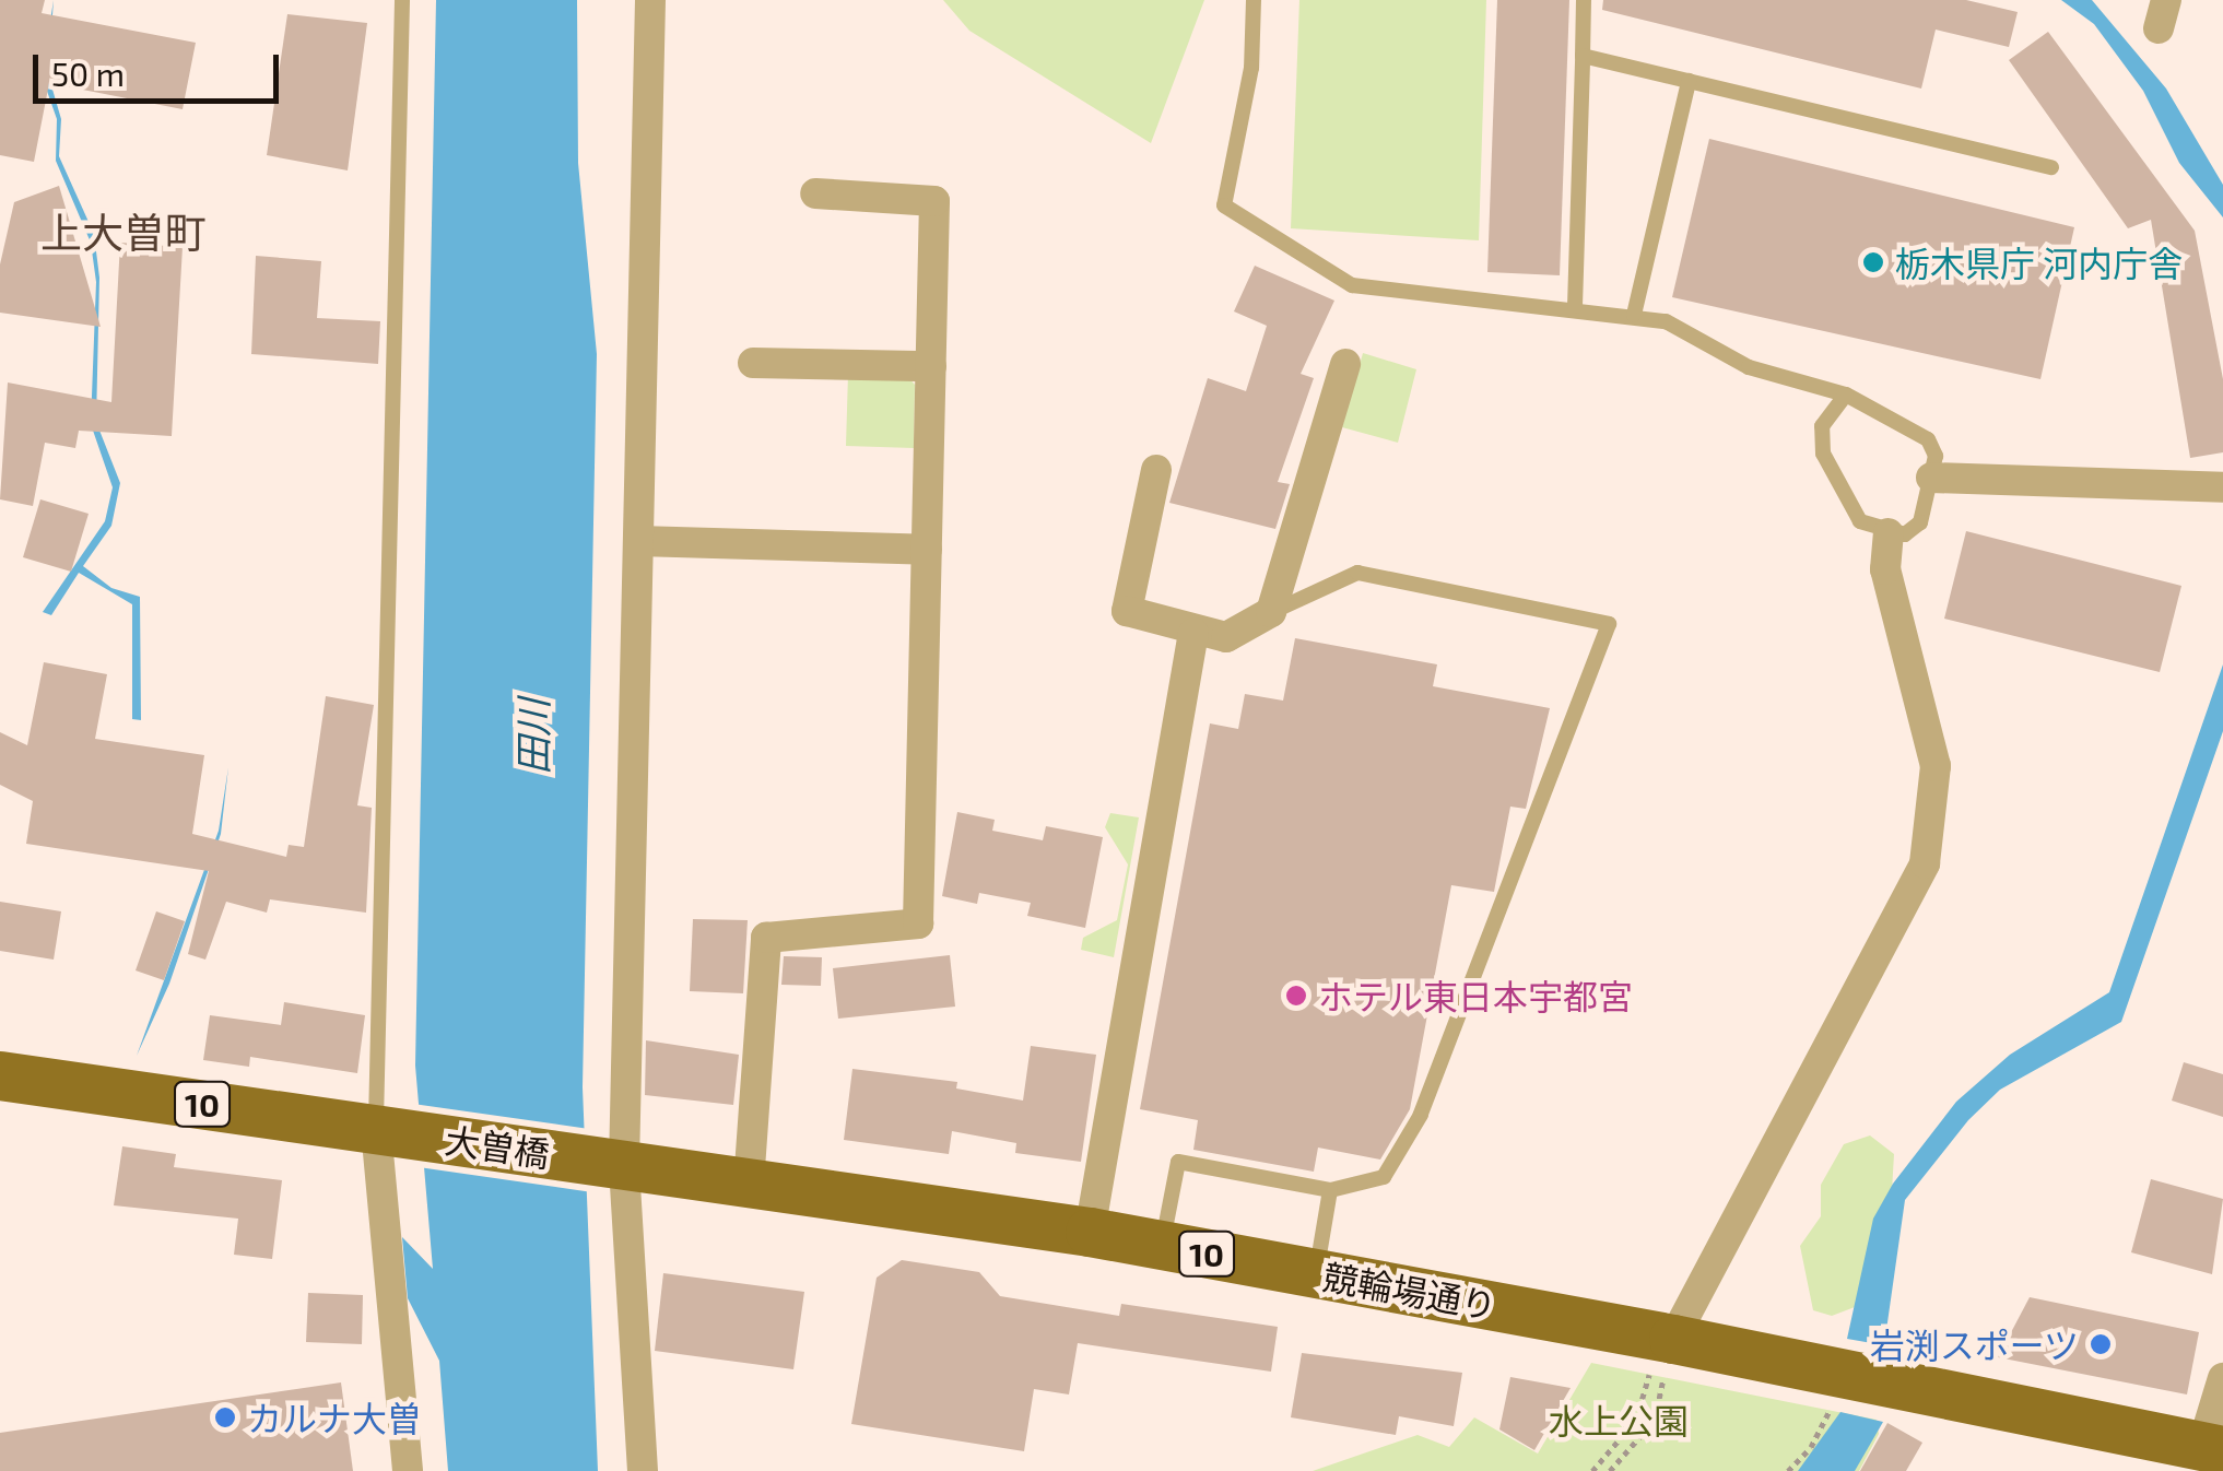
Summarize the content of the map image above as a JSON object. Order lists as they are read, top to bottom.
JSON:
{
  "streets": {
    "main road": ["10", "大曽橋", "競輪場通り"]
  },
  "crossings": [
    ["10", "大曽橋"],
    ["大曽橋", "競輪場通り"]
  ],
  "districts": ["上大曽町"],
  "water": ["田川"],
  "parks": ["水上公園"],
  "places": [
    "栃木県庁 河内庁舎",
    "ホテル東日本宇都宮",
    "岩渕スポーツ",
    "カルナ大曽"
  ],
  "scale_bar": "50 m"
}
